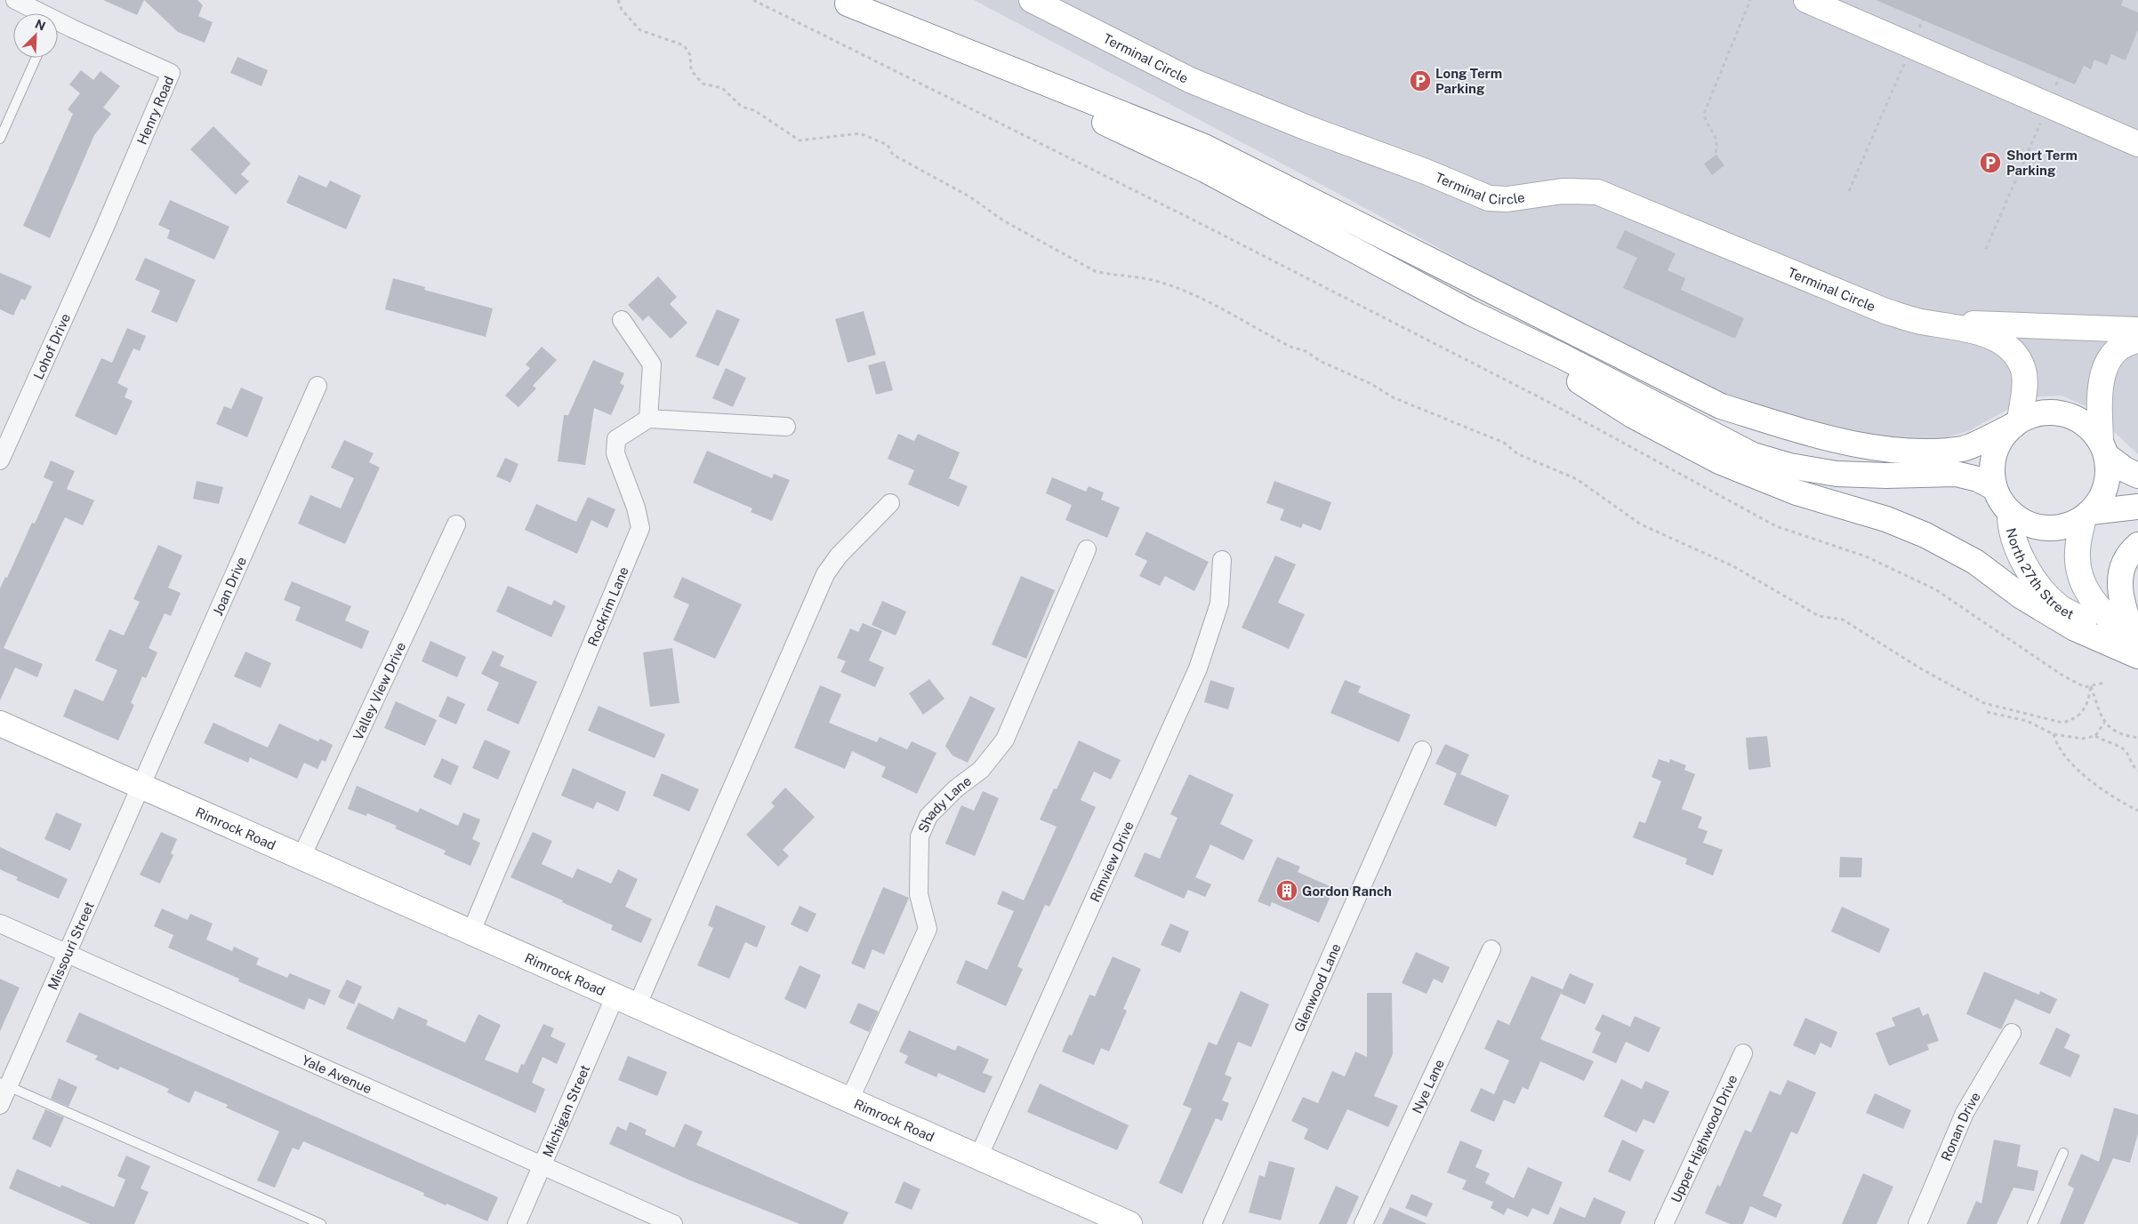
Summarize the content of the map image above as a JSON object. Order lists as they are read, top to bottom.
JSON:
{
  "streets": {
    "main road": ["Terminal Circle", "North 27th Street", "Rimrock Road"],
    "street": [
      "Henry Road",
      "Lohof Drive",
      "Joan Drive",
      "Rockrim Lane",
      "Valley View Drive",
      "Shady Lane",
      "Rimview Drive",
      "Missouri Street",
      "Glenwood Lane",
      "Yale Avenue",
      "Nye Lane",
      "Michigan Street",
      "Ronan Drive",
      "Upper Highwood Drive"
    ]
  },
  "crossings": [
    ["Terminal Circle", "North 27th Street"],
    ["Henry Road", "Lohof Drive"],
    ["Joan Drive", "Rimrock Road"],
    ["Joan Drive", "Missouri Street"],
    ["Rockrim Lane", "Rimrock Road"],
    ["Valley View Drive", "Rimrock Road"],
    ["Shady Lane", "Rimrock Road"],
    ["Rimrock Road", "Rimview Drive"],
    ["Rimrock Road", "Missouri Street"],
    ["Rimrock Road", "Michigan Street"],
    ["Missouri Street", "Yale Avenue"],
    ["Yale Avenue", "Michigan Street"]
  ],
  "places": {
    "parking": ["Long Term Parking", "Short Term Parking"],
    "building": ["Gordon Ranch"]
  },
  "north": "top right"
}
